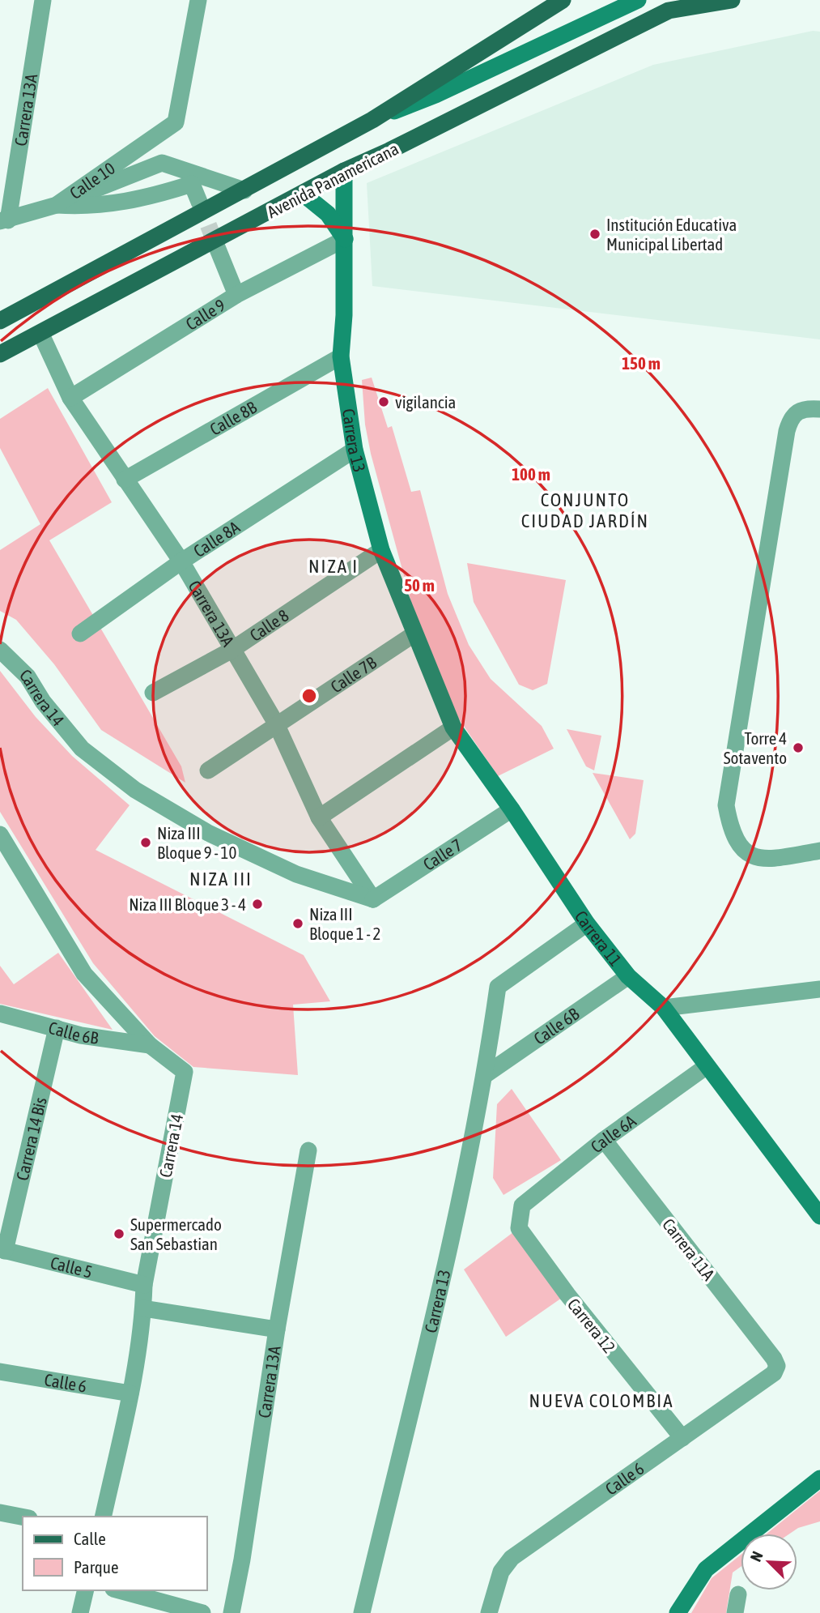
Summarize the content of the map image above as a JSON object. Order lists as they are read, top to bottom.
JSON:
{
  "streets": {
    "main road": ["Avenida Panamericana"],
    "street": [
      "Carrera 13A",
      "Calle 10",
      "Calle 9",
      "Calle 8B",
      "Carrera 13",
      "Calle 8A",
      "Calle 8",
      "Calle 7B",
      "Carrera 14",
      "Calle 7",
      "Carrera 11",
      "Calle 6B",
      "Calle 6A",
      "Carrera 14 Bis",
      "Carrera 11A",
      "Calle 5",
      "Carrera 12",
      "Calle 6"
    ]
  },
  "crossings": [
    ["Carrera 13A", "Avenida Panamericana"],
    ["Carrera 13A", "Calle 10"],
    ["Carrera 13A", "Calle 9"],
    ["Carrera 13A", "Calle 8B"],
    ["Carrera 13A", "Calle 8A"],
    ["Carrera 13A", "Calle 8"],
    ["Carrera 13A", "Calle 7B"],
    ["Carrera 13A", "Carrera 14"],
    ["Carrera 13A", "Calle 7"],
    ["Avenida Panamericana", "Carrera 13"],
    ["Calle 9", "Carrera 13"],
    ["Calle 8B", "Carrera 13"],
    ["Carrera 13", "Calle 8A"],
    ["Carrera 13", "Calle 8"],
    ["Carrera 13", "Calle 7B"],
    ["Carrera 13", "Carrera 11"],
    ["Carrera 13", "Calle 6B"],
    ["Calle 7B", "Carrera 11"],
    ["Carrera 14", "Calle 7"],
    ["Carrera 14", "Calle 6B"],
    ["Carrera 14", "Calle 5"],
    ["Carrera 14", "Calle 6"],
    ["Calle 7", "Carrera 11"],
    ["Carrera 11", "Calle 6B"],
    ["Carrera 11", "Calle 6A"],
    ["Calle 6B", "Carrera 14 Bis"],
    ["Calle 6A", "Carrera 11A"],
    ["Calle 6A", "Carrera 12"],
    ["Carrera 14 Bis", "Calle 5"],
    ["Carrera 11A", "Calle 6"],
    ["Carrera 12", "Calle 6"]
  ],
  "districts": [
    "CONJUNTO CIUDAD JARDÍN",
    "NIZA I",
    "NIZA III",
    "NUEVA COLOMBIA"
  ],
  "places": [
    "Institución Educativa Municipal Libertad",
    "vigilancia",
    "Torre 4 Sotavento",
    "Niza III Bloque 9 - 10",
    "Niza III Bloque 3 - 4",
    "Niza III Bloque 1 - 2",
    "Supermercado San Sebastian"
  ],
  "legend": ["Calle", "Parque"],
  "north": "top left",
  "rings": ["150 m", "100 m", "50 m"]
}
